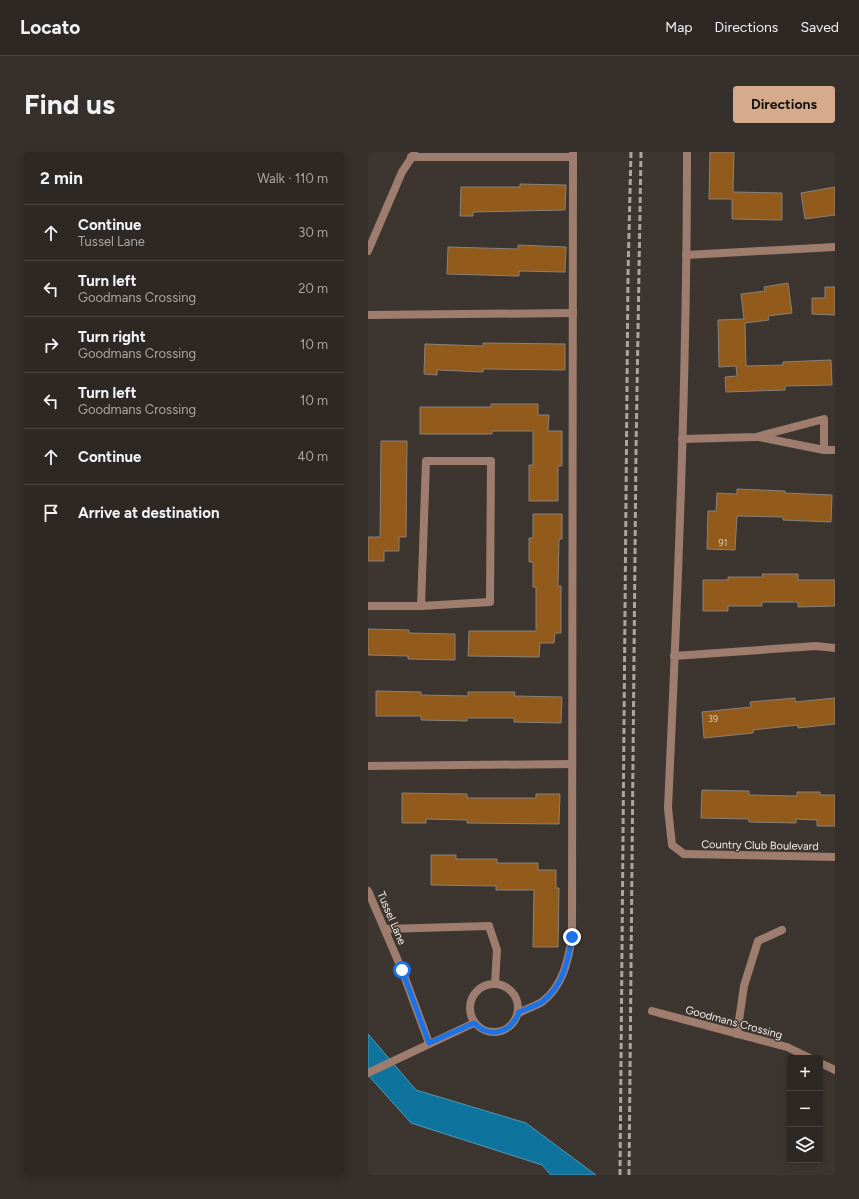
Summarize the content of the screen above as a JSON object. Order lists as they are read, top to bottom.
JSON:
{
  "streets": {
    "street": ["Country Club Boulevard", "Tussel Lane", "Goodmans Crossing"]
  },
  "house_numbers": ["91", "39"],
  "page": {
    "header": "Locato",
    "nav": ["Map", "Directions", "Saved"],
    "buttons": "Directions",
    "title": "Find us",
    "heading": ["2 min", "Walk · 110 m"],
    "list": [
      ["Continue", "Tussel Lane", "30 m"],
      ["Turn left", "Goodmans Crossing", "20 m"],
      ["Turn right", "Goodmans Crossing", "10 m"],
      ["Turn left", "Goodmans Crossing", "10 m"],
      ["Continue", "40 m"],
      "Arrive at destination"
    ],
    "map_buttons": ["+", "−"]
  }
}
